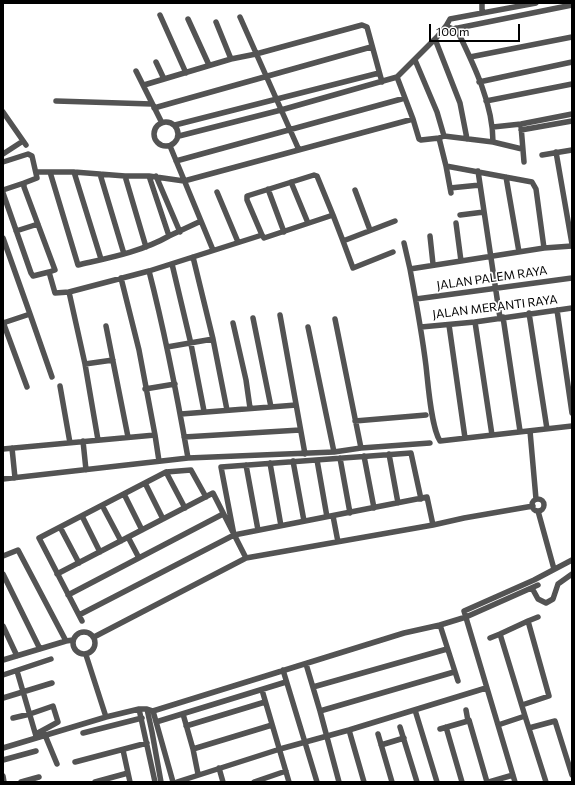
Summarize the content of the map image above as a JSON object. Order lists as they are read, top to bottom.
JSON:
{
  "streets": {
    "street": ["JALAN PALEM RAYA", "JALAN MERANTI RAYA"]
  },
  "scale_bar": "100 m"
}
